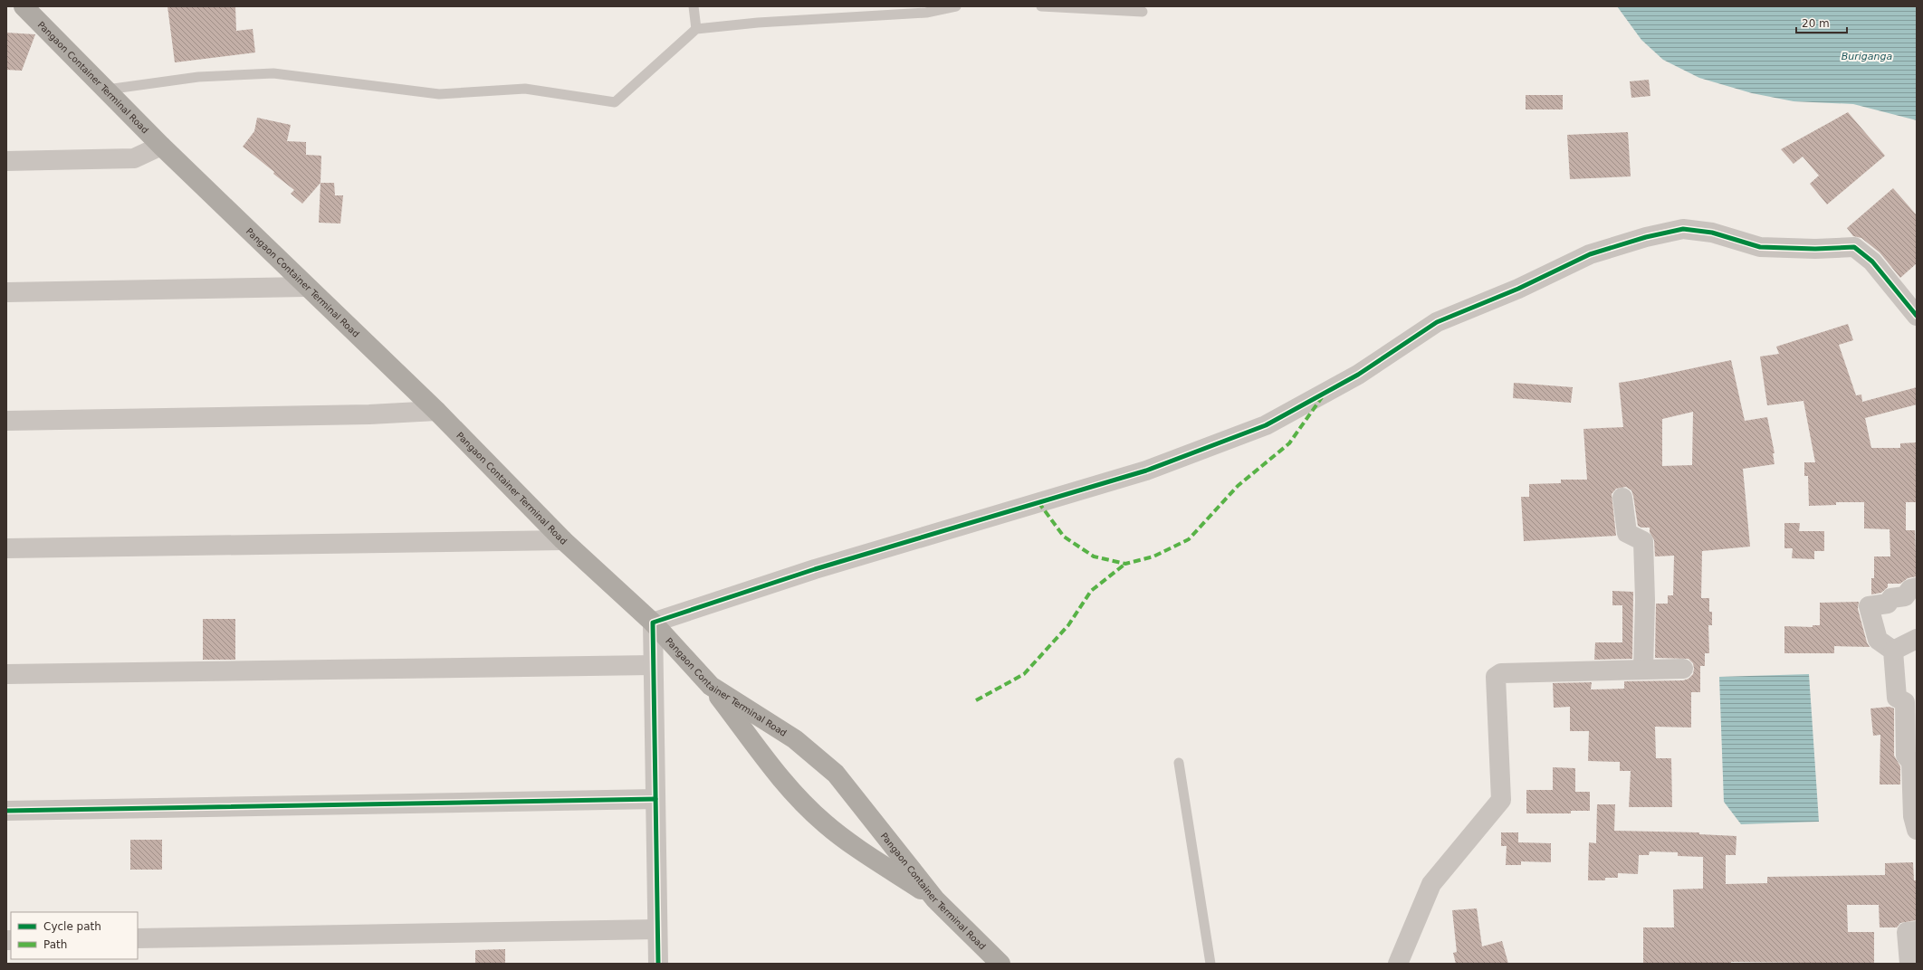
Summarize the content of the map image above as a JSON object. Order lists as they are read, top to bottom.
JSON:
{
  "streets": {
    "highway": ["Pangaon Container Terminal Road"]
  },
  "water": ["Buriganga"],
  "legend": ["Cycle path", "Path"],
  "scale_bar": "20 m"
}
